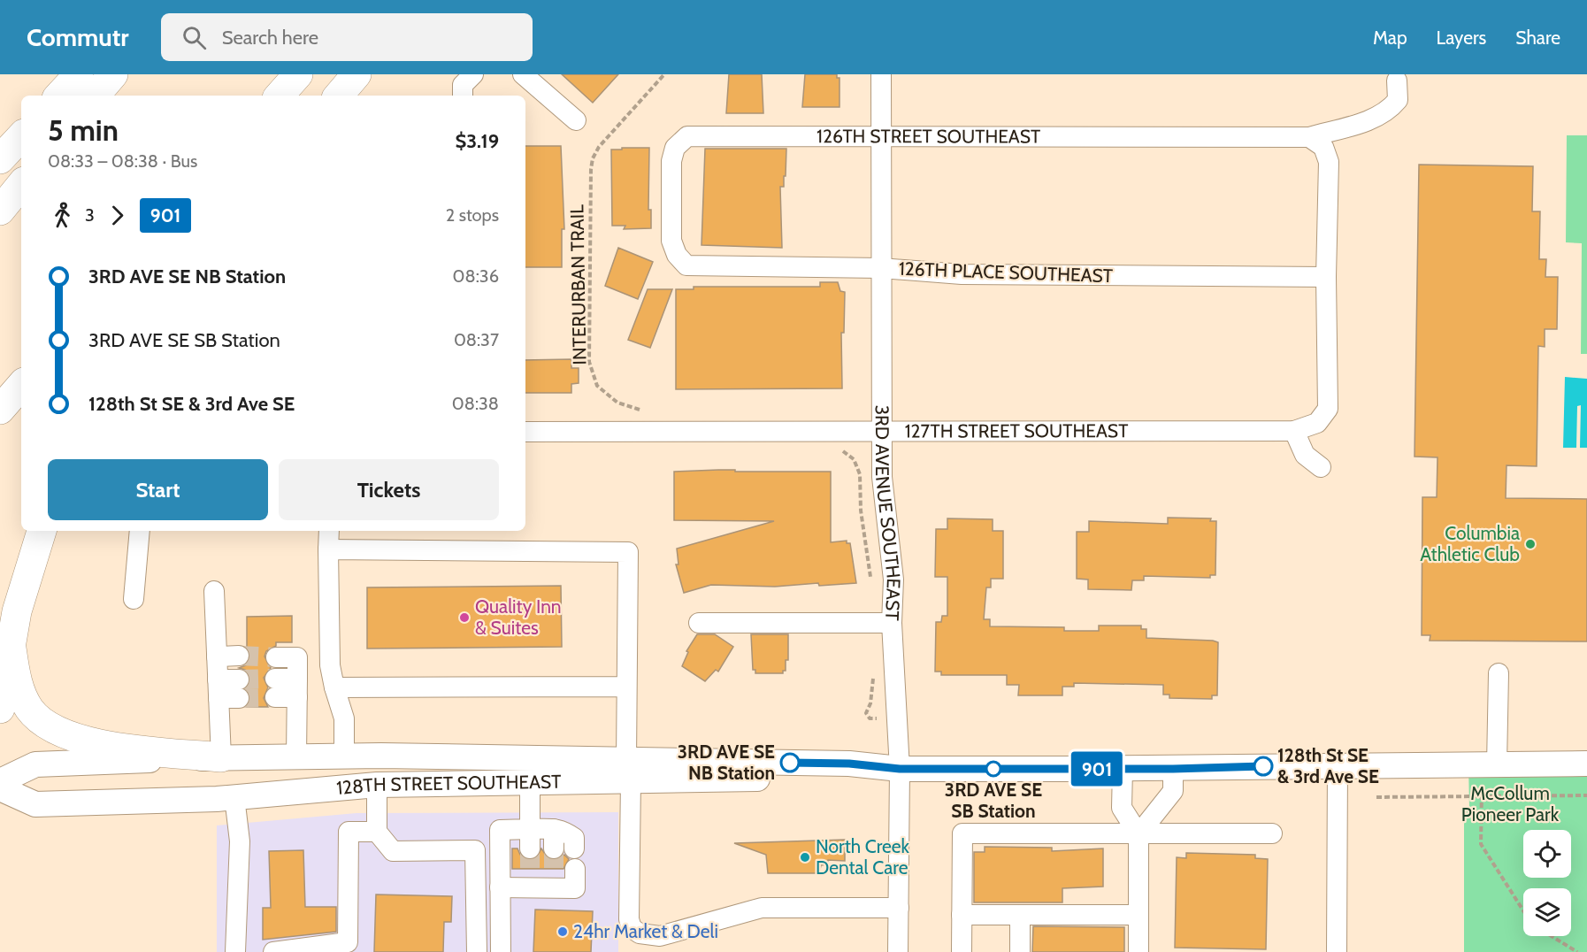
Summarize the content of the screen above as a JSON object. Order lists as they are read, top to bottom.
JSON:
{
  "streets": {
    "main road": ["128TH STREET SOUTHEAST"],
    "street": [
      "126TH STREET SOUTHEAST",
      "126TH PLACE SOUTHEAST",
      "127TH STREET SOUTHEAST",
      "3RD AVENUE SOUTHEAST"
    ],
    "path": ["INTERURBAN TRAIL"]
  },
  "crossings": [
    ["126TH STREET SOUTHEAST", "126TH PLACE SOUTHEAST"],
    ["126TH STREET SOUTHEAST", "3RD AVENUE SOUTHEAST"],
    ["126TH PLACE SOUTHEAST", "127TH STREET SOUTHEAST"],
    ["126TH PLACE SOUTHEAST", "3RD AVENUE SOUTHEAST"],
    ["127TH STREET SOUTHEAST", "3RD AVENUE SOUTHEAST"],
    ["3RD AVENUE SOUTHEAST", "128TH STREET SOUTHEAST"]
  ],
  "parks": ["McCollum Pioneer Park"],
  "places": [
    "Columbia Athletic Club",
    "Quality Inn & Suites",
    "3RD AVE SE NB Station",
    "128th St SE & 3rd Ave SE",
    "3RD AVE SE SB Station",
    "North Creek Dental Care",
    "24hr Market & Deli"
  ],
  "lines": ["bus line 901"],
  "page": {
    "header": "Commutr",
    "search": "Search here",
    "nav": ["Map", "Layers", "Share"],
    "on_map": "901",
    "heading": ["5 min", "08:33 – 08:38 · Bus", "$3.19"],
    "legs": ["3", "901", "2 stops"],
    "list": [
      {
        "name": "3RD AVE SE NB Station",
        "value": "08:36"
      },
      {
        "name": "3RD AVE SE SB Station",
        "value": "08:37"
      },
      {
        "name": "128th St SE & 3rd Ave SE",
        "value": "08:38"
      }
    ],
    "buttons": ["Start", "Tickets"]
  }
}
